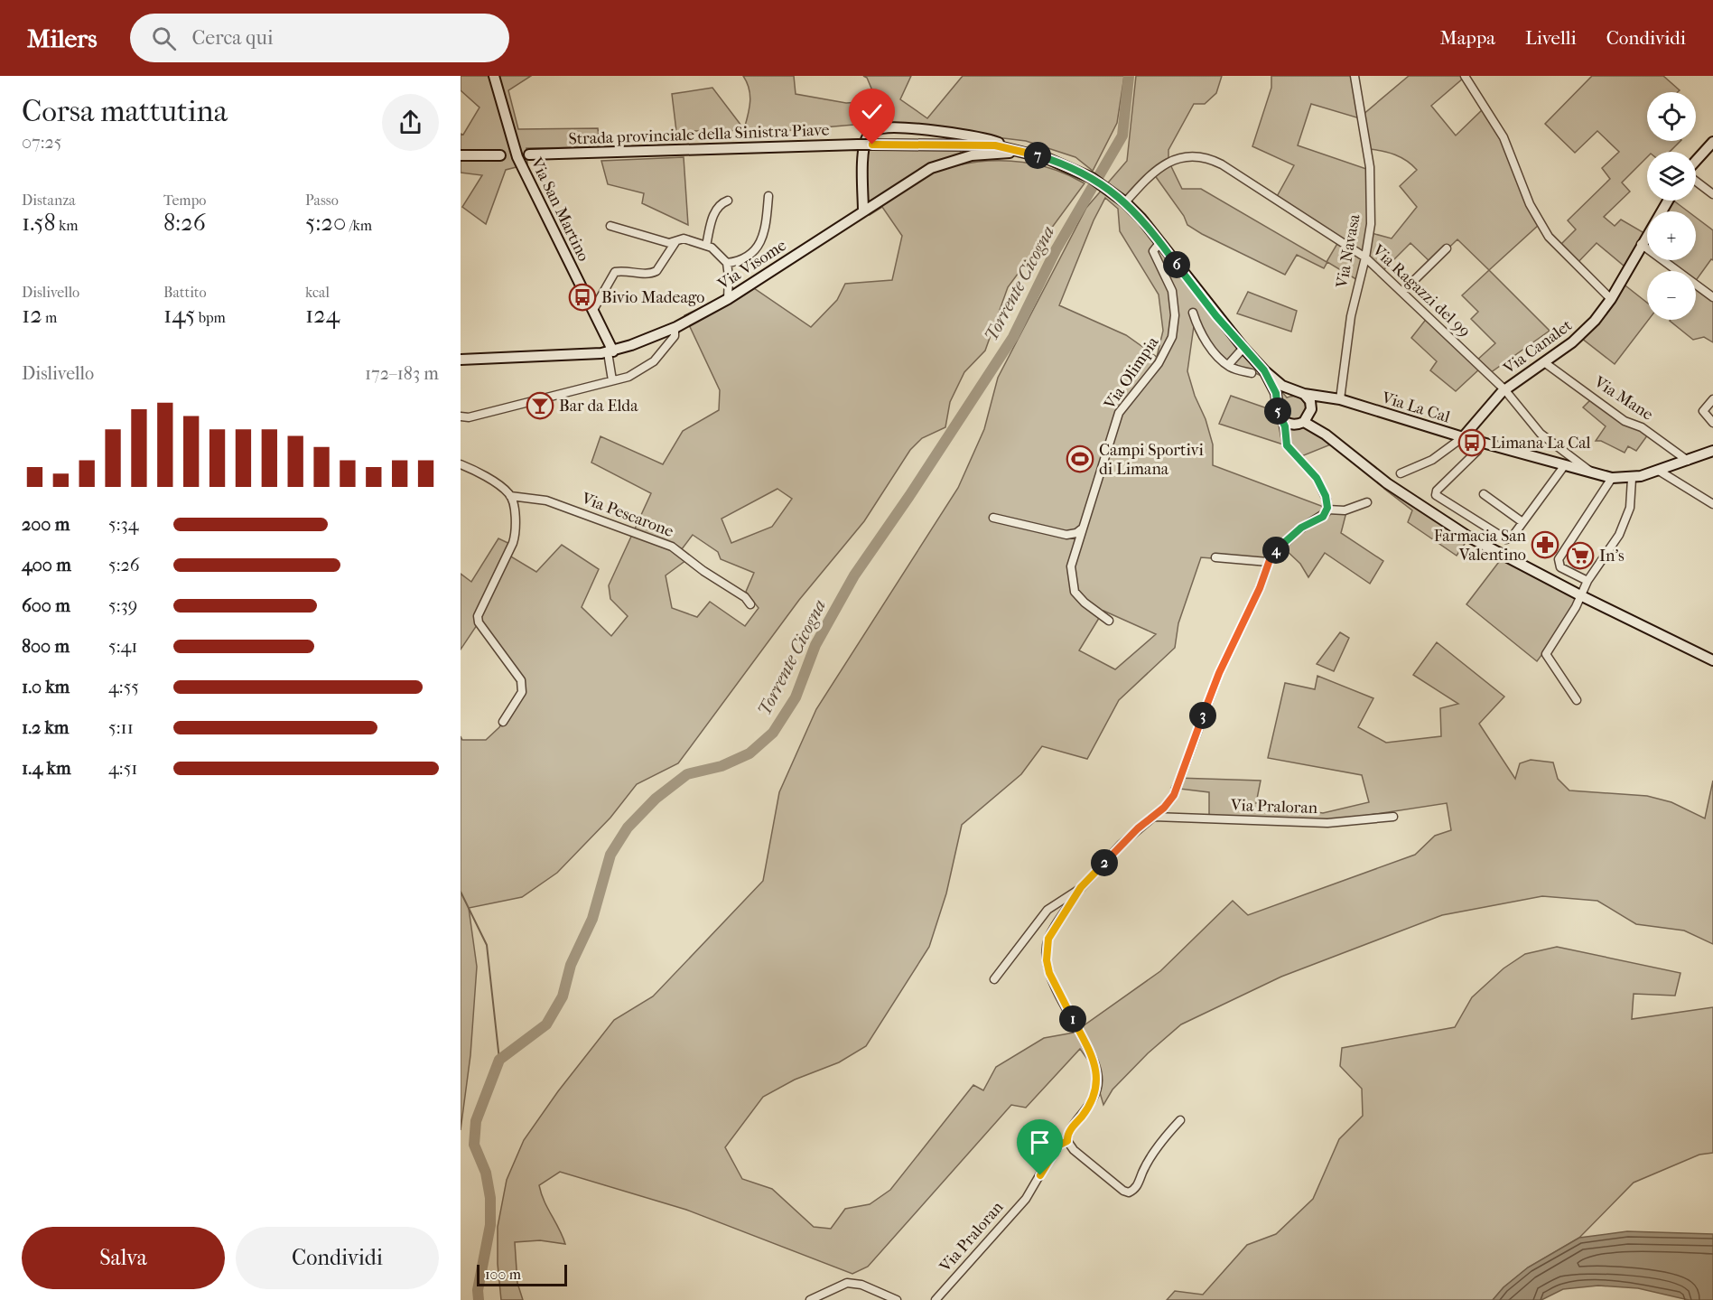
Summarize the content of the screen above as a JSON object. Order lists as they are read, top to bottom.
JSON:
{
  "streets": {
    "street": [
      "Strada provinciale della Sinistra Piave",
      "Via San Martino",
      "Via Navasa",
      "Via Visome",
      "Via Ragazzi del 99",
      "Via Canalet",
      "Via Olimpia",
      "Via Mane",
      "Via La Cal",
      "Via Pescarone",
      "Via Praloran"
    ]
  },
  "crossings": [
    ["Strada provinciale della Sinistra Piave", "Via Visome"],
    ["Strada provinciale della Sinistra Piave", "Via Ragazzi del 99"],
    ["Strada provinciale della Sinistra Piave", "Via Olimpia"],
    ["Via San Martino", "Via Visome"],
    ["Via Navasa", "Via Ragazzi del 99"],
    ["Via Navasa", "Via La Cal"],
    ["Via Ragazzi del 99", "Via Canalet"],
    ["Via Ragazzi del 99", "Via La Cal"],
    ["Via Canalet", "Via Mane"],
    ["Via Canalet", "Via La Cal"],
    ["Via Mane", "Via La Cal"]
  ],
  "water": ["Torrente Cicogna"],
  "places": {
    "bus stop": ["Bivio Madeago", "Limana La Cal"],
    "bar": ["Bar da Elda"],
    "sports": ["Campi Sportivi di Limana"],
    "pharmacy": ["Farmacia San Valentino"],
    "supermarket": ["In's"]
  },
  "scale_bar": "100 m",
  "page": {
    "header": "Milers",
    "search": "Cerca qui",
    "nav": ["Mappa", "Livelli", "Condividi"],
    "heading": ["Corsa mattutina", "07:25"],
    "map_buttons": ["+", "−"],
    "pins": [
      "7",
      "6",
      "5",
      "4",
      "3",
      "2",
      "1"
    ],
    "stats": [
      ["Distanza", "1.58 km"],
      ["Tempo", "8:26"],
      ["Passo", "5:20 /km"],
      ["Dislivello", "12 m"],
      ["Battito", "145 bpm"],
      ["kcal", "124"]
    ],
    "chart": ["Dislivello", "172–183 m"],
    "list": [
      {
        "name": "200 m",
        "note": "5:34"
      },
      {
        "name": "400 m",
        "note": "5:26"
      },
      {
        "name": "600 m",
        "note": "5:39"
      },
      {
        "name": "800 m",
        "note": "5:41"
      },
      {
        "name": "1.0 km",
        "note": "4:55"
      },
      {
        "name": "1.2 km",
        "note": "5:11"
      },
      {
        "name": "1.4 km",
        "note": "4:51"
      }
    ],
    "buttons": ["Salva", "Condividi"],
    "scale": "100 m"
  }
}
